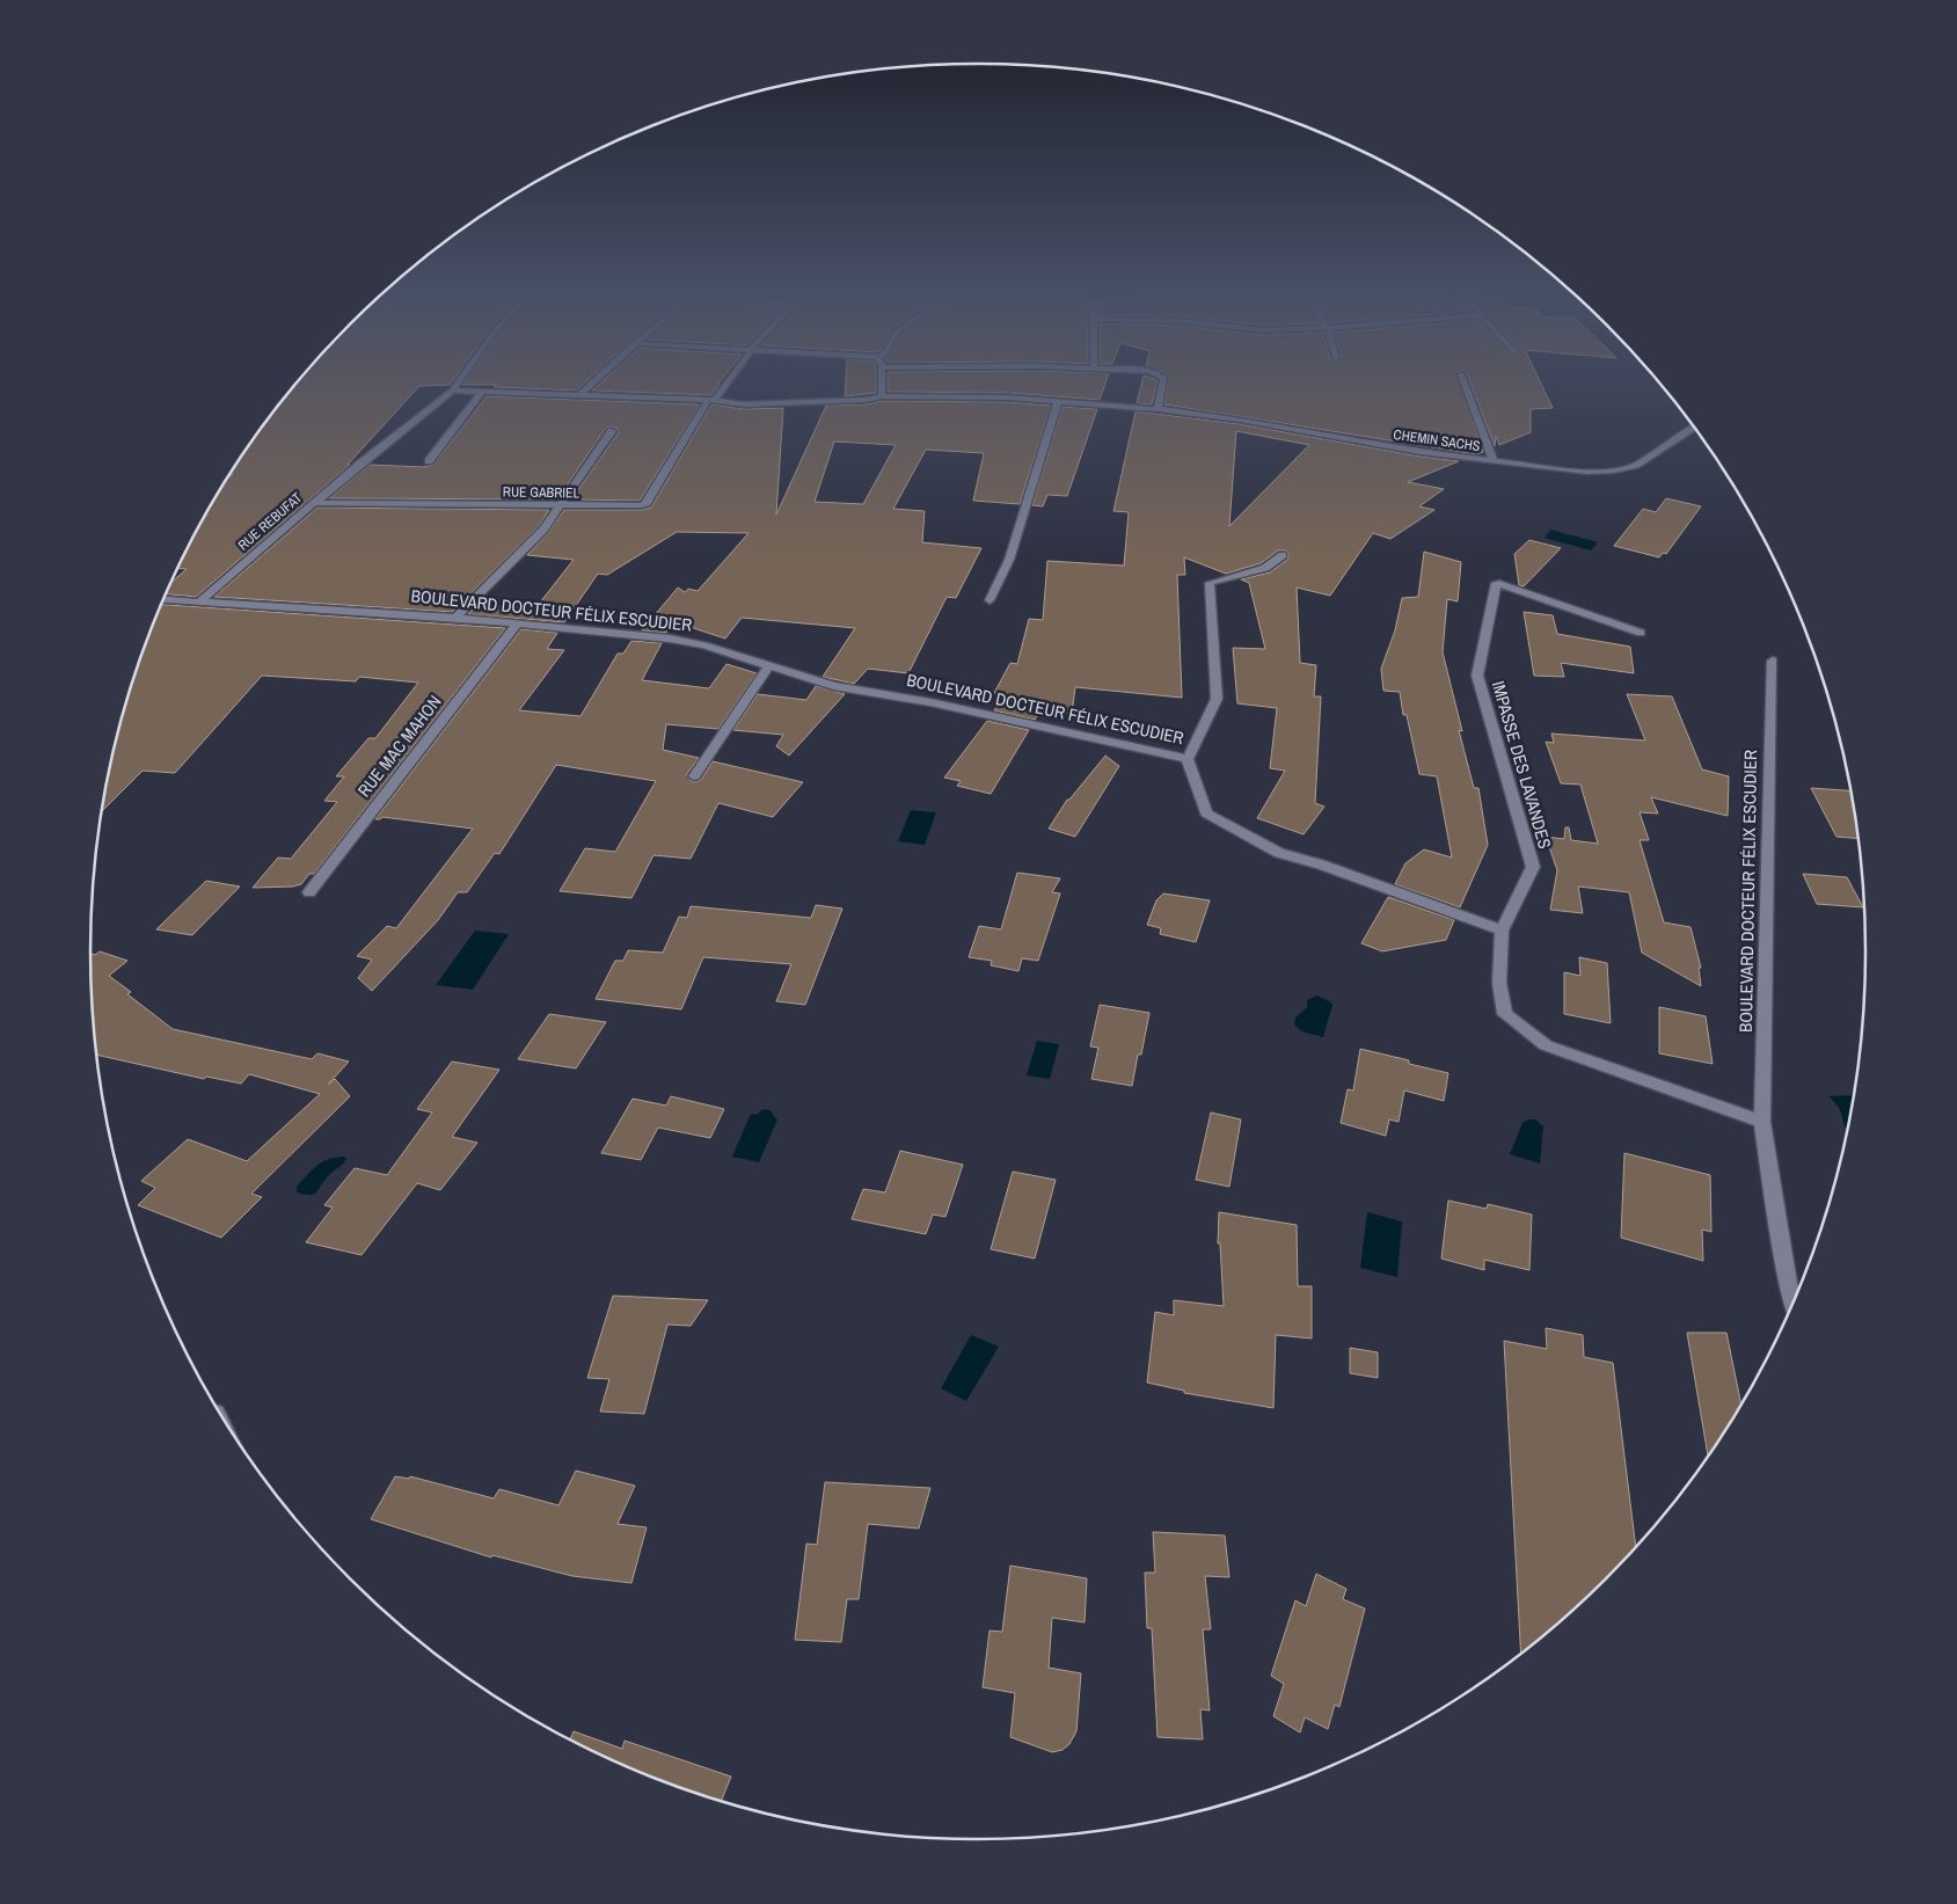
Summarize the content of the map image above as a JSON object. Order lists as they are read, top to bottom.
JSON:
{
  "streets": {
    "street": [
      "CHEMIN SACHS",
      "RUE GABRIEL",
      "RUE REBUFAT",
      "BOULEVARD DOCTEUR FÉLIX ESCUDIER",
      "RUE MAC MAHON",
      "IMPASSE DES LAVANDES"
    ]
  },
  "crossings": [
    ["CHEMIN SACHS", "RUE GABRIEL"],
    ["CHEMIN SACHS", "RUE REBUFAT"],
    ["RUE GABRIEL", "RUE REBUFAT"],
    ["RUE REBUFAT", "BOULEVARD DOCTEUR FÉLIX ESCUDIER"],
    ["BOULEVARD DOCTEUR FÉLIX ESCUDIER", "RUE MAC MAHON"],
    ["BOULEVARD DOCTEUR FÉLIX ESCUDIER", "IMPASSE DES LAVANDES"]
  ]
}
